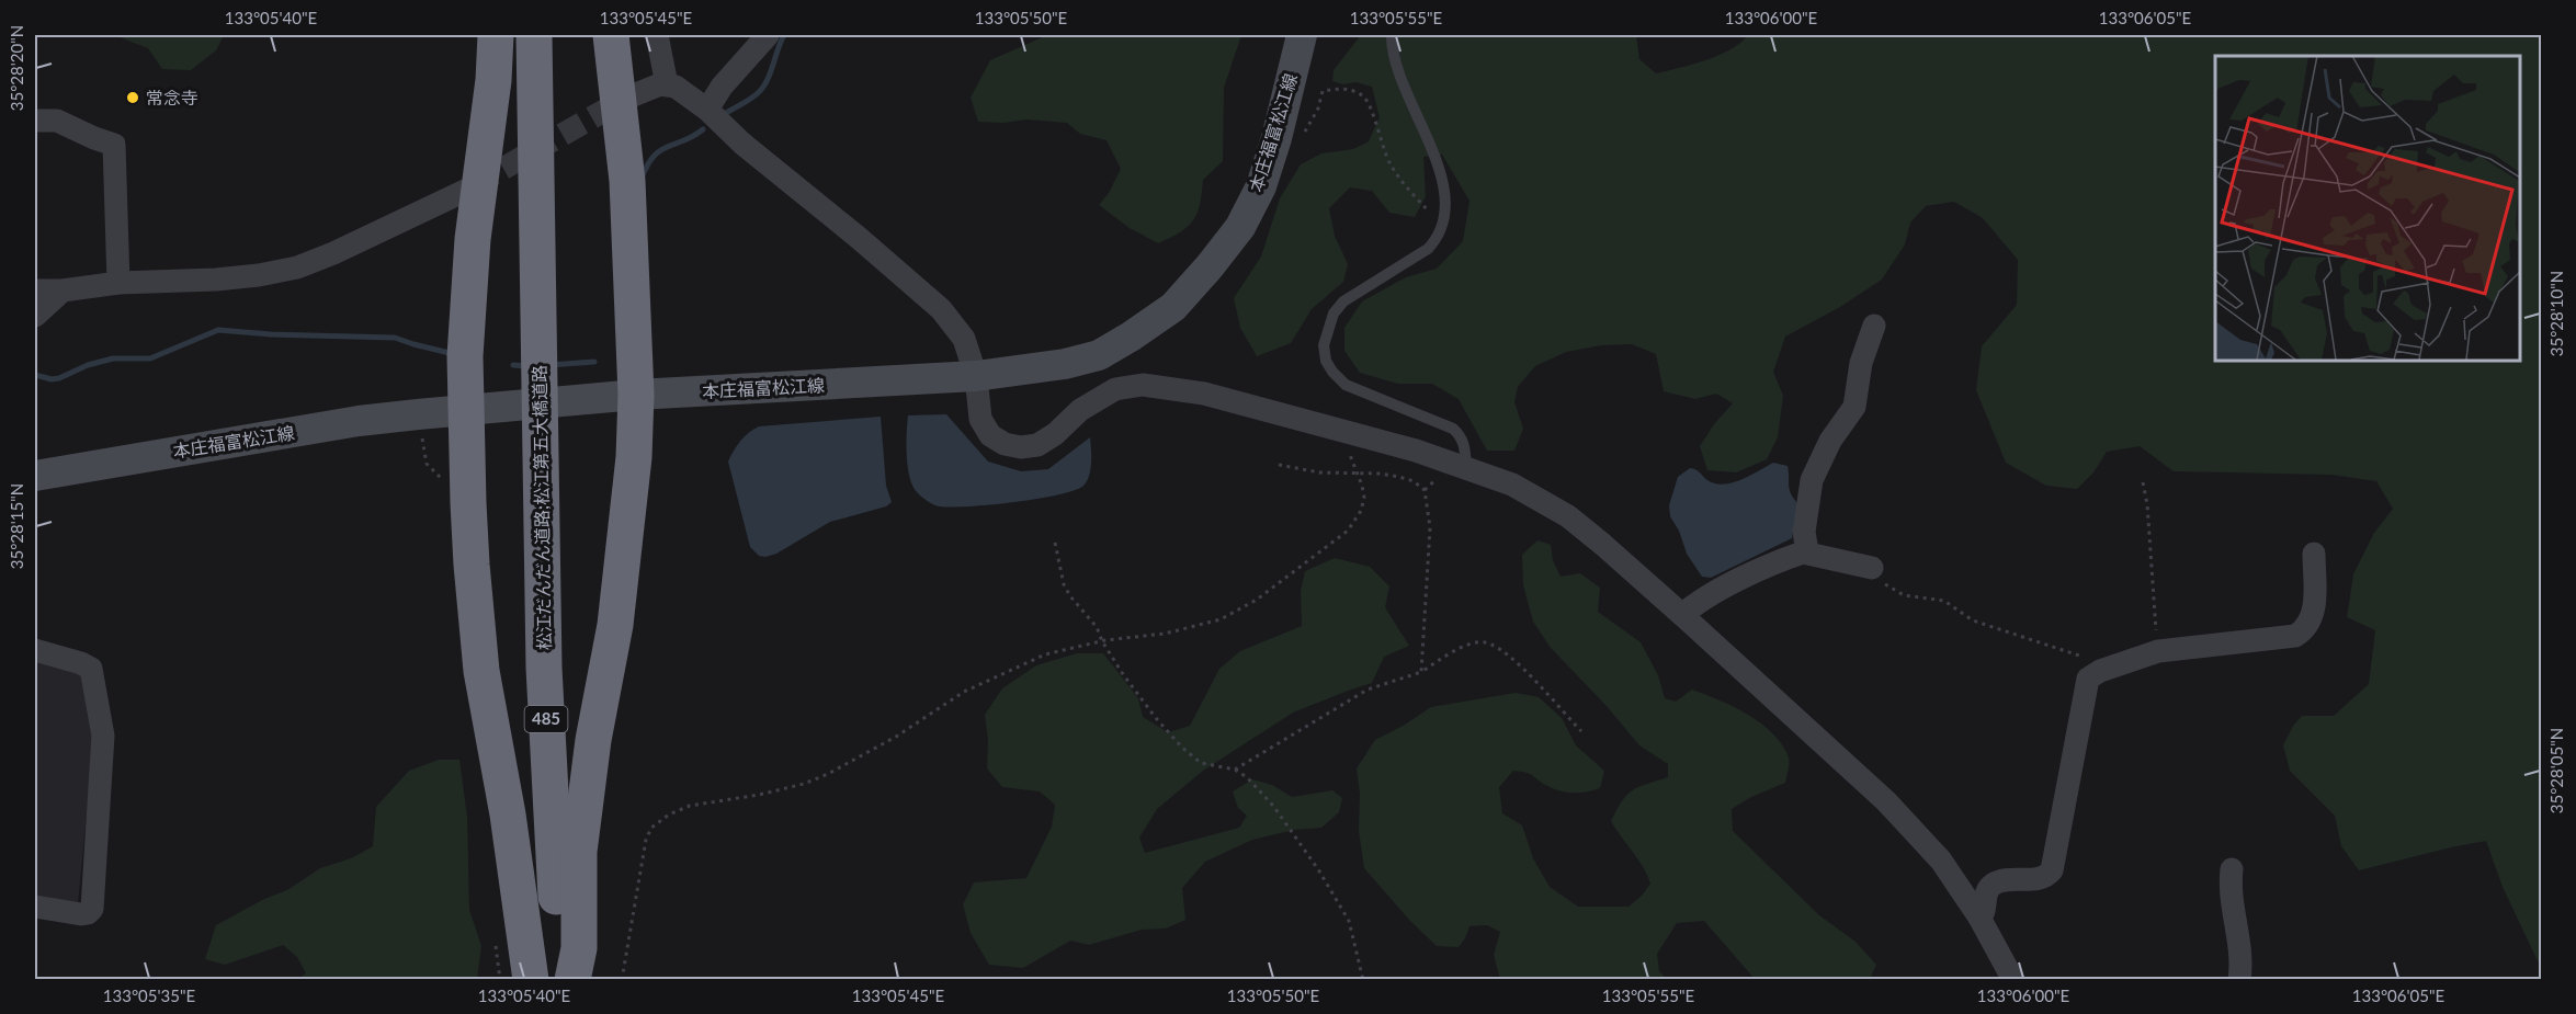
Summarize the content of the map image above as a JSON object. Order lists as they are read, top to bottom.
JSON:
{
  "streets": {
    "highway": ["松江だんだん道路;松江第五大橋道路", "485"],
    "main road": ["本庄福富松江線"]
  },
  "places": ["常念寺"],
  "coordinates": [
    "133°05'40\"E",
    "133°05'45\"E",
    "133°05'50\"E",
    "133°05'55\"E",
    "133°06'00\"E",
    "133°06'05\"E",
    "35°28'20\"N",
    "35°28'10\"N",
    "35°28'15\"N",
    "35°28'05\"N",
    "133°05'35\"E"
  ]
}
